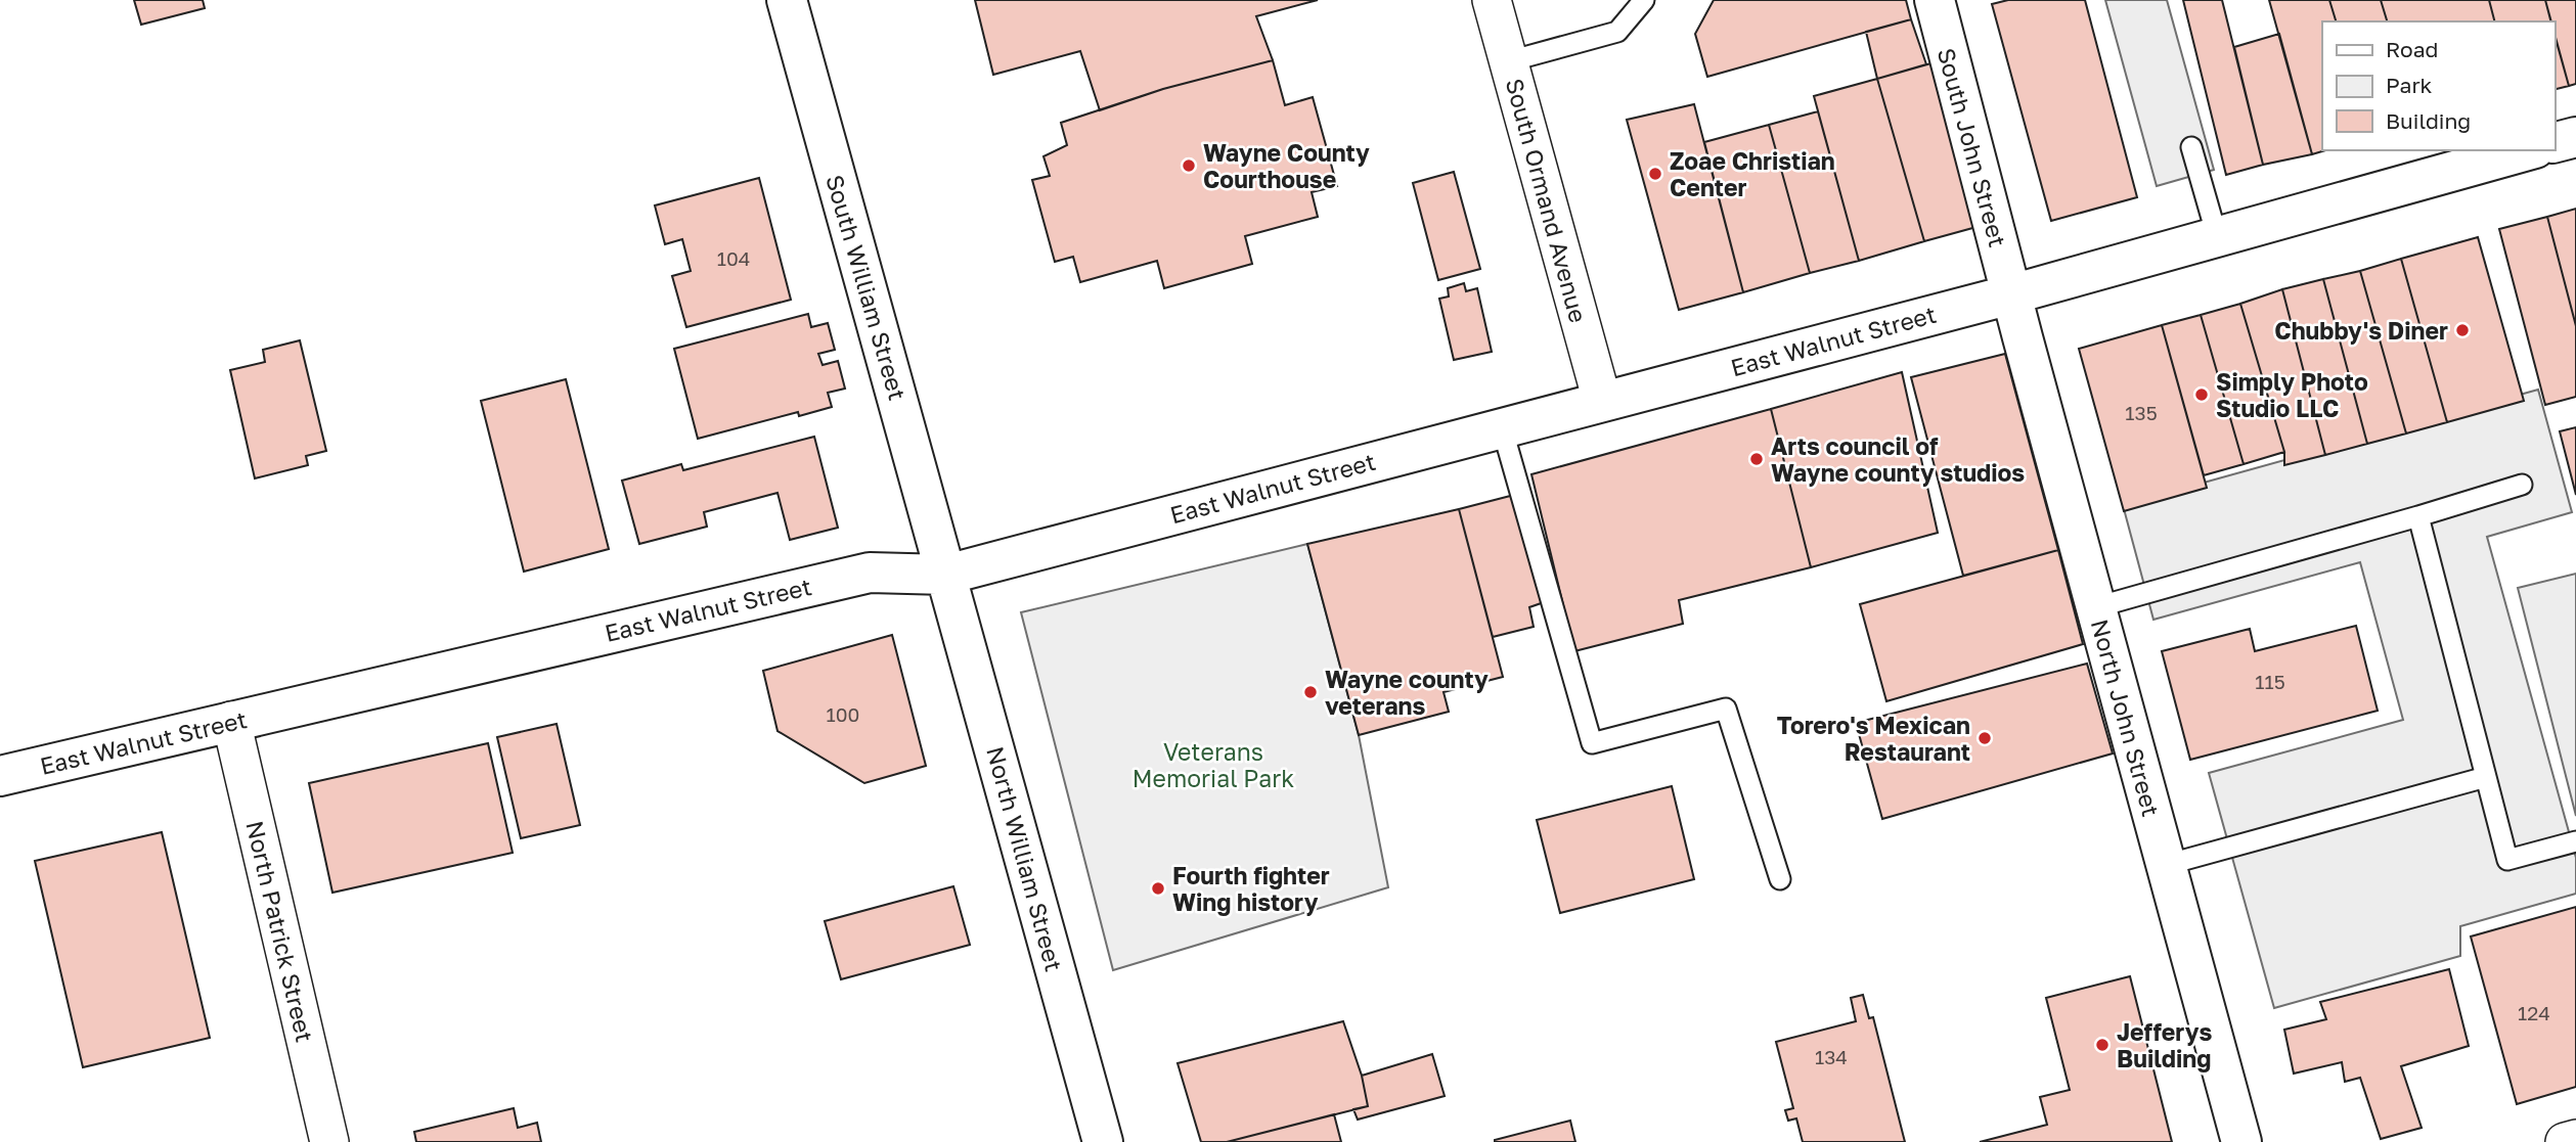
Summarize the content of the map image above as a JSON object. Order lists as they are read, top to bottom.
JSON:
{
  "streets": {
    "street": [
      "South John Street",
      "South Ormand Avenue",
      "South William Street",
      "East Walnut Street",
      "North John Street",
      "North William Street",
      "North Patrick Street"
    ]
  },
  "crossings": [
    ["South John Street", "East Walnut Street"],
    ["South John Street", "North John Street"],
    ["South Ormand Avenue", "East Walnut Street"],
    ["South William Street", "East Walnut Street"],
    ["South William Street", "North William Street"],
    ["East Walnut Street", "North John Street"],
    ["East Walnut Street", "North William Street"],
    ["East Walnut Street", "North Patrick Street"]
  ],
  "parks": ["Veterans Memorial Park"],
  "places": [
    "Wayne County Courthouse",
    "Zoae Christian Center",
    "Chubby's Diner",
    "Simply Photo Studio LLC",
    "Arts council of Wayne county studios",
    "Wayne county veterans",
    "Torero's Mexican Restaurant",
    "Fourth fighter Wing history",
    "Jefferys Building"
  ],
  "house_numbers": [
    "104",
    "135",
    "115",
    "100",
    "124",
    "134"
  ],
  "legend": ["Road", "Park", "Building"]
}
